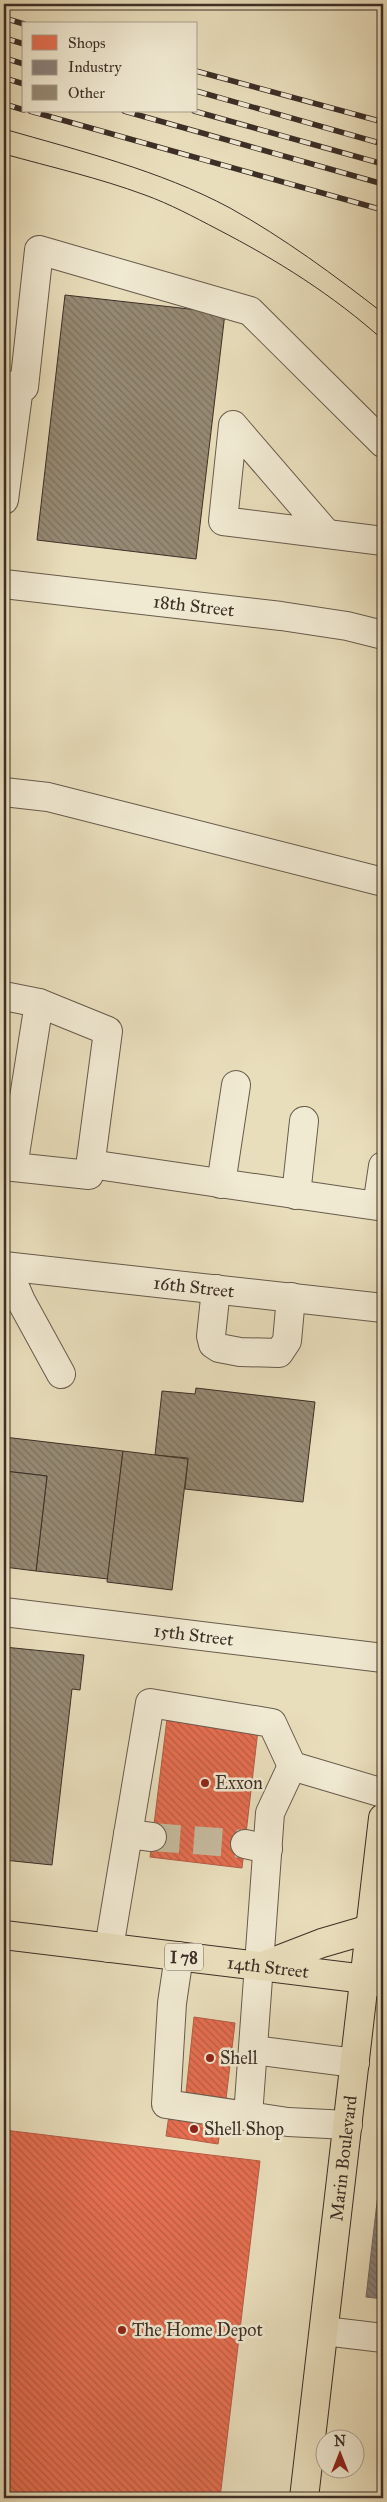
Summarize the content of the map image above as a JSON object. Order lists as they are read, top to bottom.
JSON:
{
  "streets": {
    "main road": ["I 78", "14th Street", "Marin Boulevard"],
    "street": ["18th Street", "16th Street", "15th Street"]
  },
  "crossings": [
    ["14th Street", "Marin Boulevard"]
  ],
  "places": [
    "Exxon",
    "Shell",
    "Shell Shop",
    "The Home Depot"
  ],
  "legend": ["Shops", "Industry", "Other"],
  "north": "top"
}
